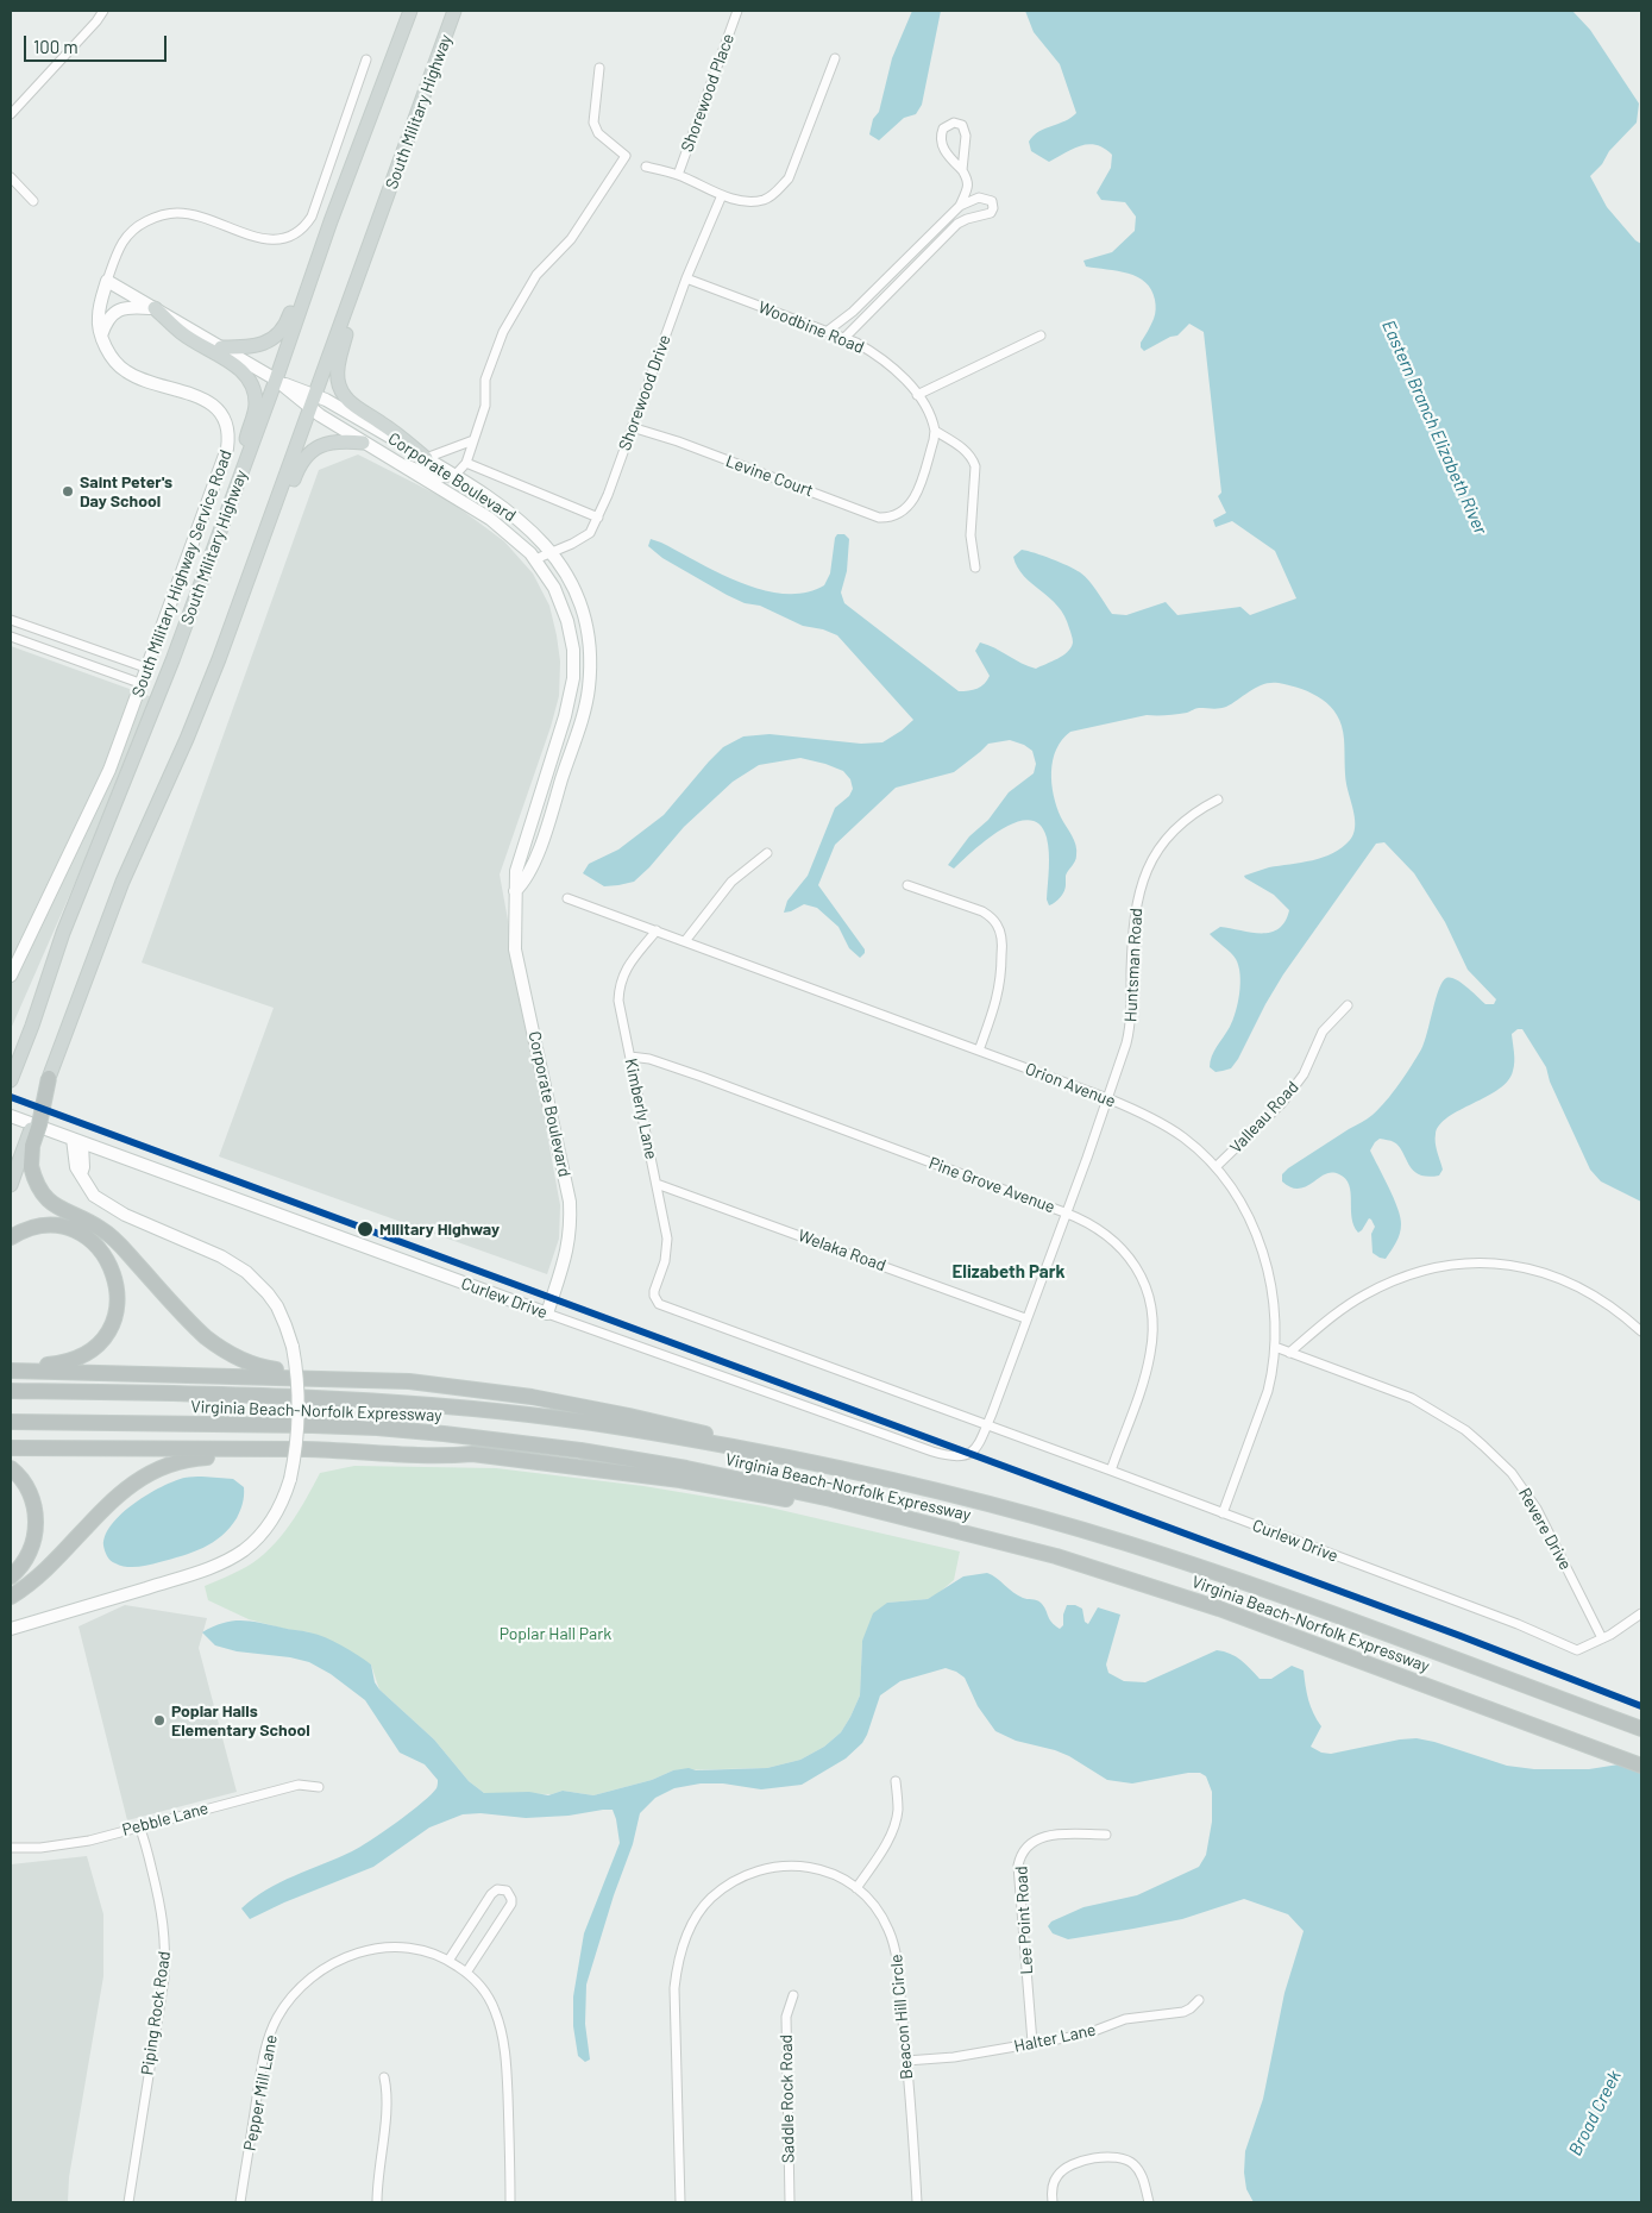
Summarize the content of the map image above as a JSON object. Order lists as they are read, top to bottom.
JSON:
{
  "streets": {
    "highway": ["Virginia Beach-Norfolk Expressway"],
    "main road": ["South Military Highway"],
    "street": [
      "Shorewood Place",
      "Woodbine Road",
      "Shorewood Drive",
      "Levine Court",
      "Corporate Boulevard",
      "South Military Highway Service Road",
      "Huntsman Road",
      "Orion Avenue",
      "Kimberly Lane",
      "Valleau Road",
      "Pine Grove Avenue",
      "Welaka Road",
      "Curlew Drive",
      "Revere Drive",
      "Pebble Lane",
      "Lee Point Road",
      "Piping Rock Road",
      "Beacon Hill Circle",
      "Halter Lane",
      "Pepper Mill Lane",
      "Saddle Rock Road"
    ]
  },
  "crossings": [
    ["South Military Highway", "Corporate Boulevard"],
    ["Woodbine Road", "Shorewood Drive"],
    ["Woodbine Road", "Levine Court"],
    ["Shorewood Drive", "Levine Court"],
    ["Shorewood Drive", "Corporate Boulevard"],
    ["Corporate Boulevard", "South Military Highway Service Road"],
    ["Corporate Boulevard", "Curlew Drive"],
    ["Huntsman Road", "Orion Avenue"],
    ["Huntsman Road", "Pine Grove Avenue"],
    ["Huntsman Road", "Welaka Road"],
    ["Huntsman Road", "Curlew Drive"],
    ["Orion Avenue", "Kimberly Lane"],
    ["Orion Avenue", "Valleau Road"],
    ["Orion Avenue", "Curlew Drive"],
    ["Orion Avenue", "Revere Drive"],
    ["Kimberly Lane", "Pine Grove Avenue"],
    ["Kimberly Lane", "Welaka Road"],
    ["Kimberly Lane", "Curlew Drive"],
    ["Pine Grove Avenue", "Curlew Drive"],
    ["Curlew Drive", "Revere Drive"],
    ["Pebble Lane", "Piping Rock Road"],
    ["Lee Point Road", "Halter Lane"],
    ["Beacon Hill Circle", "Halter Lane"]
  ],
  "districts": ["Elizabeth Park"],
  "water": ["Eastern Branch Elizabeth River", "Broad Creek"],
  "parks": ["Poplar Hall Park"],
  "places": ["Saint Peter's Day School", "Military Highway", "Poplar Halls Elementary School"],
  "scale_bar": "100 m"
}
